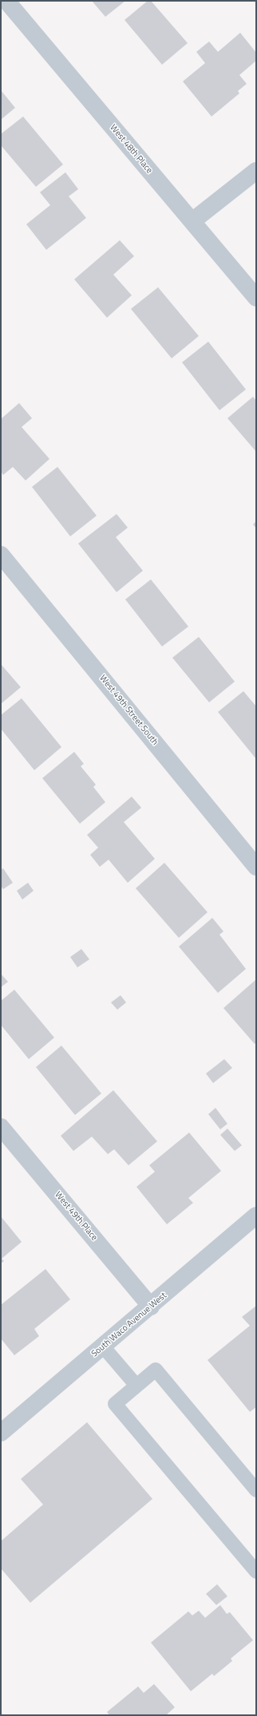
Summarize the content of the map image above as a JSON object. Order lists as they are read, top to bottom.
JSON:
{
  "streets": {
    "street": [
      "West 48th Place",
      "West 49th Street South",
      "West 49th Place",
      "South Waco Avenue West"
    ]
  },
  "crossings": [
    ["West 49th Place", "South Waco Avenue West"]
  ]
}
